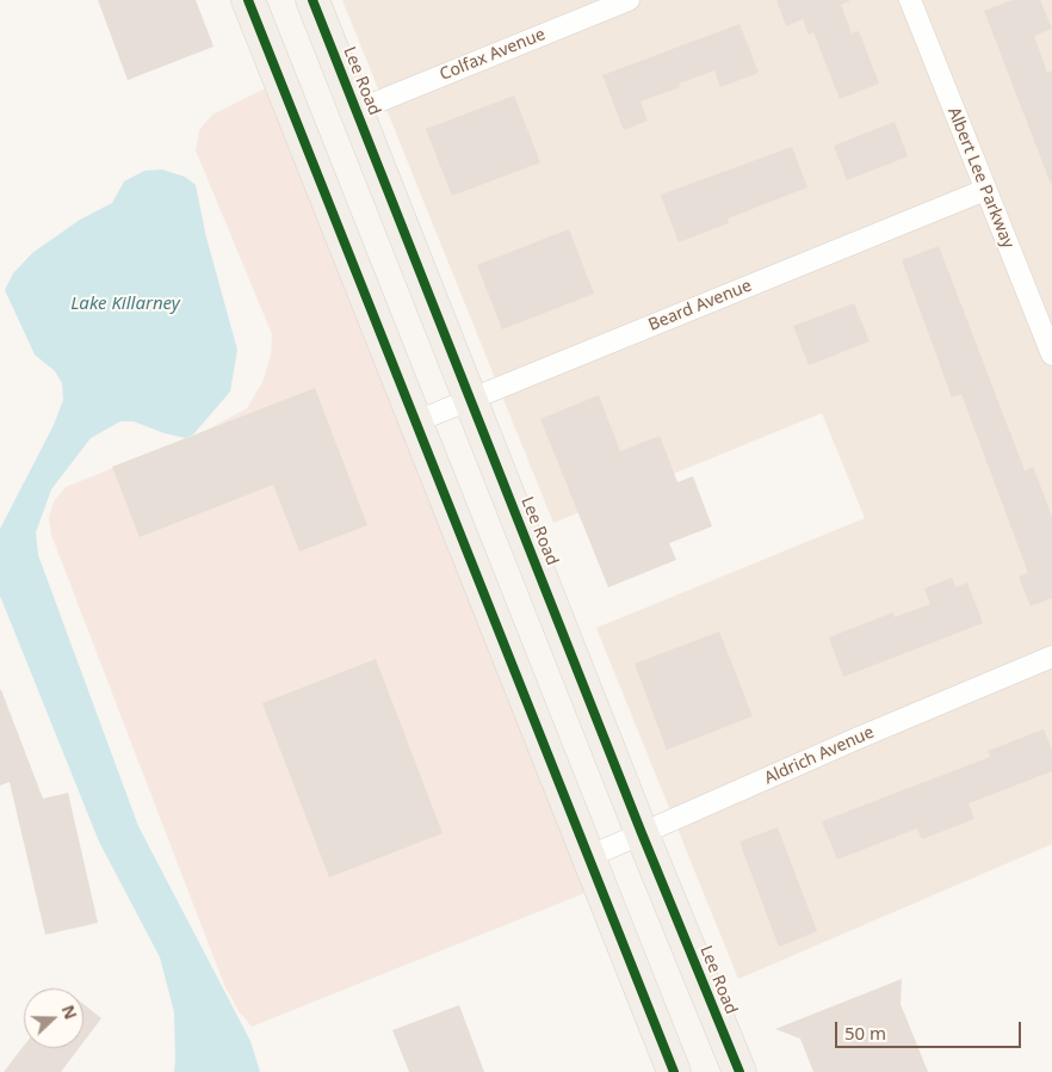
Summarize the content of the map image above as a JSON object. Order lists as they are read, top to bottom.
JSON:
{
  "streets": {
    "main road": ["Lee Road"],
    "street": [
      "Colfax Avenue",
      "Albert Lee Parkway",
      "Beard Avenue",
      "Aldrich Avenue"
    ]
  },
  "crossings": [
    ["Colfax Avenue", "Lee Road"],
    ["Lee Road", "Beard Avenue"],
    ["Lee Road", "Aldrich Avenue"],
    ["Albert Lee Parkway", "Beard Avenue"]
  ],
  "water": ["Lake Killarney"],
  "scale_bar": "50 m",
  "north": "right"
}
